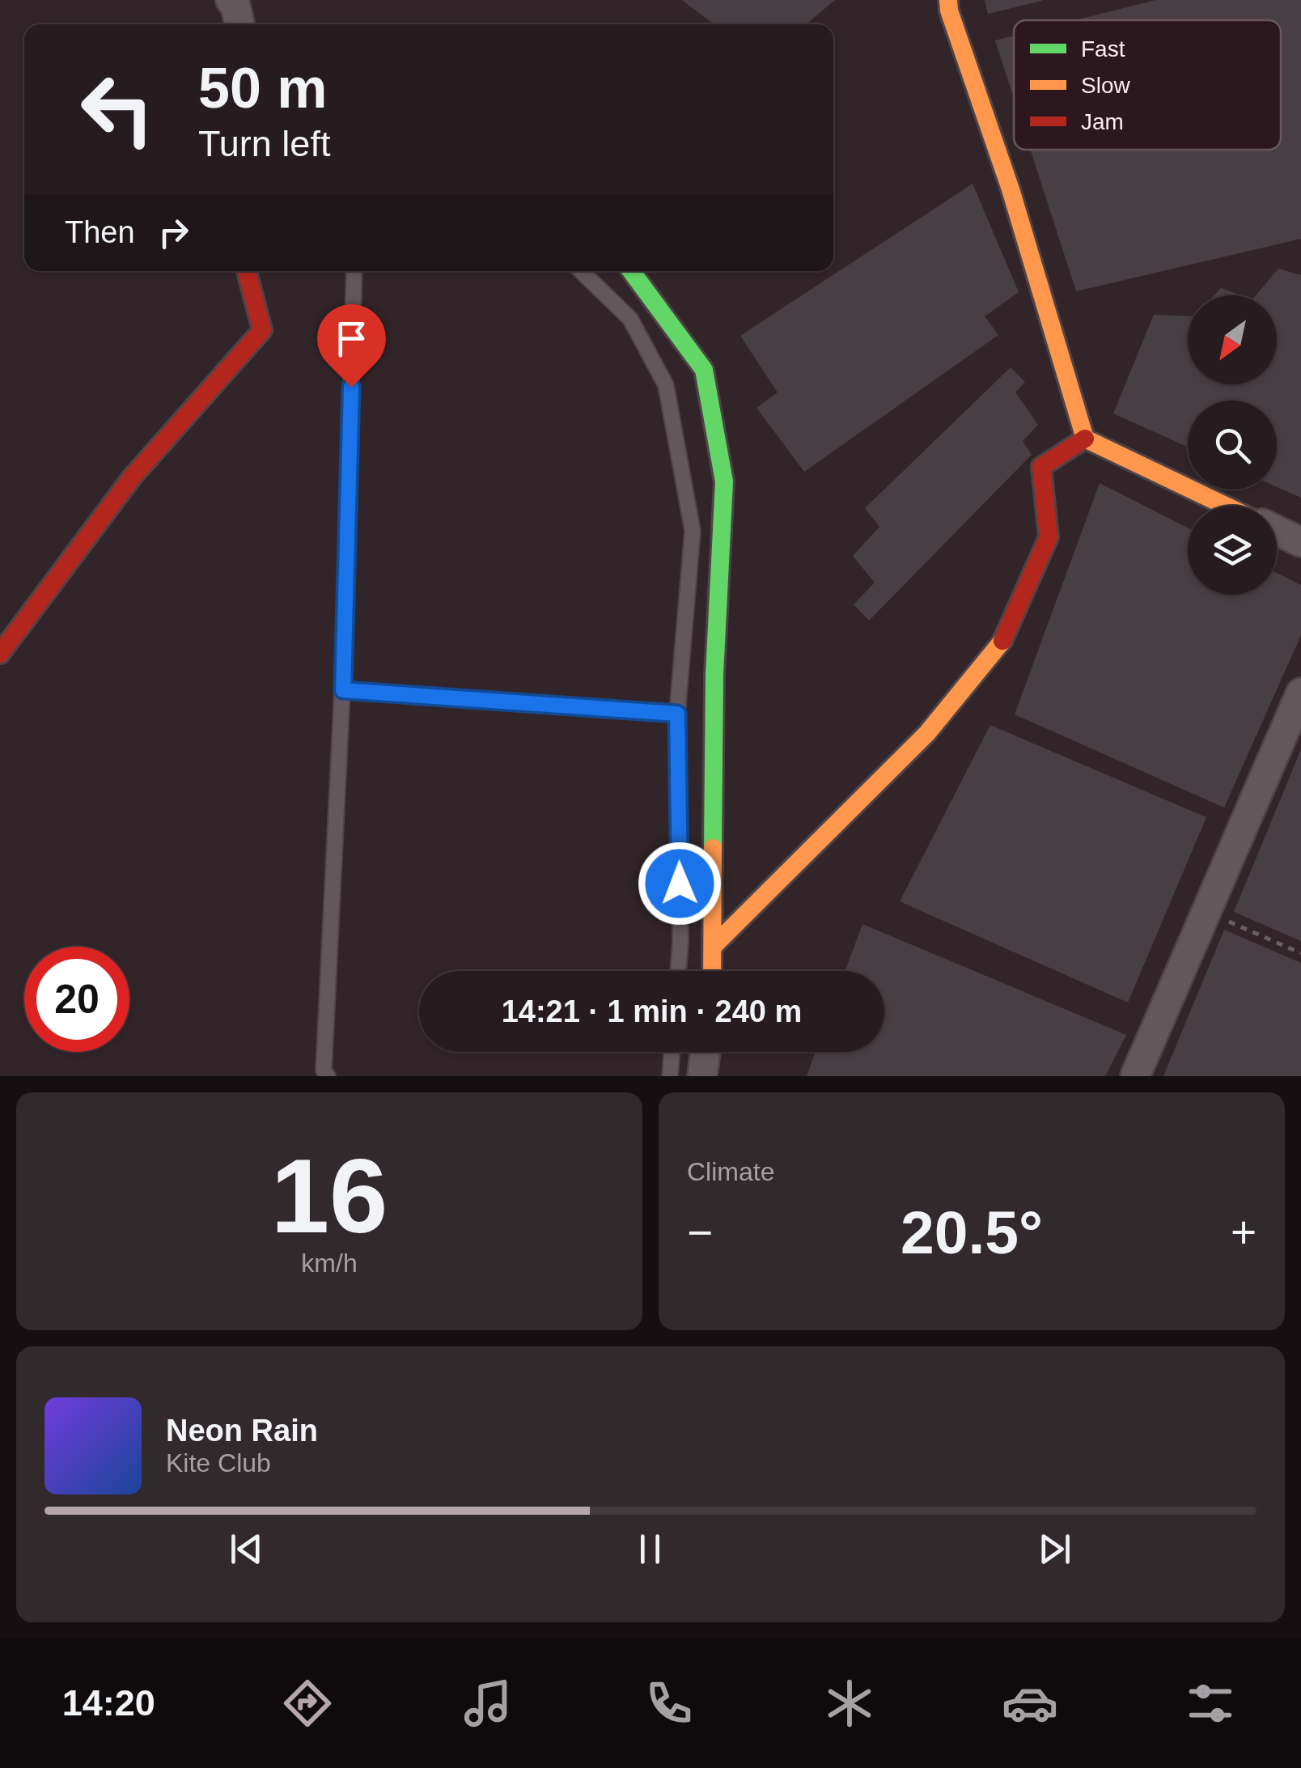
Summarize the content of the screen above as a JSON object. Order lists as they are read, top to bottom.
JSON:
{
  "legend": ["Fast", "Slow", "Jam"],
  "north": "bottom left",
  "page": {
    "turn": ["50 m", "Turn left"],
    "then": "Then",
    "limit": "20",
    "trip": "14:21 · 1 min · 240 m",
    "tile": [
      ["16", "km/h"],
      "Climate"
    ],
    "heat": ["−", "20.5°", "+"],
    "song": ["Neon Rain", "Kite Club"],
    "tabs": "14:20"
  }
}
